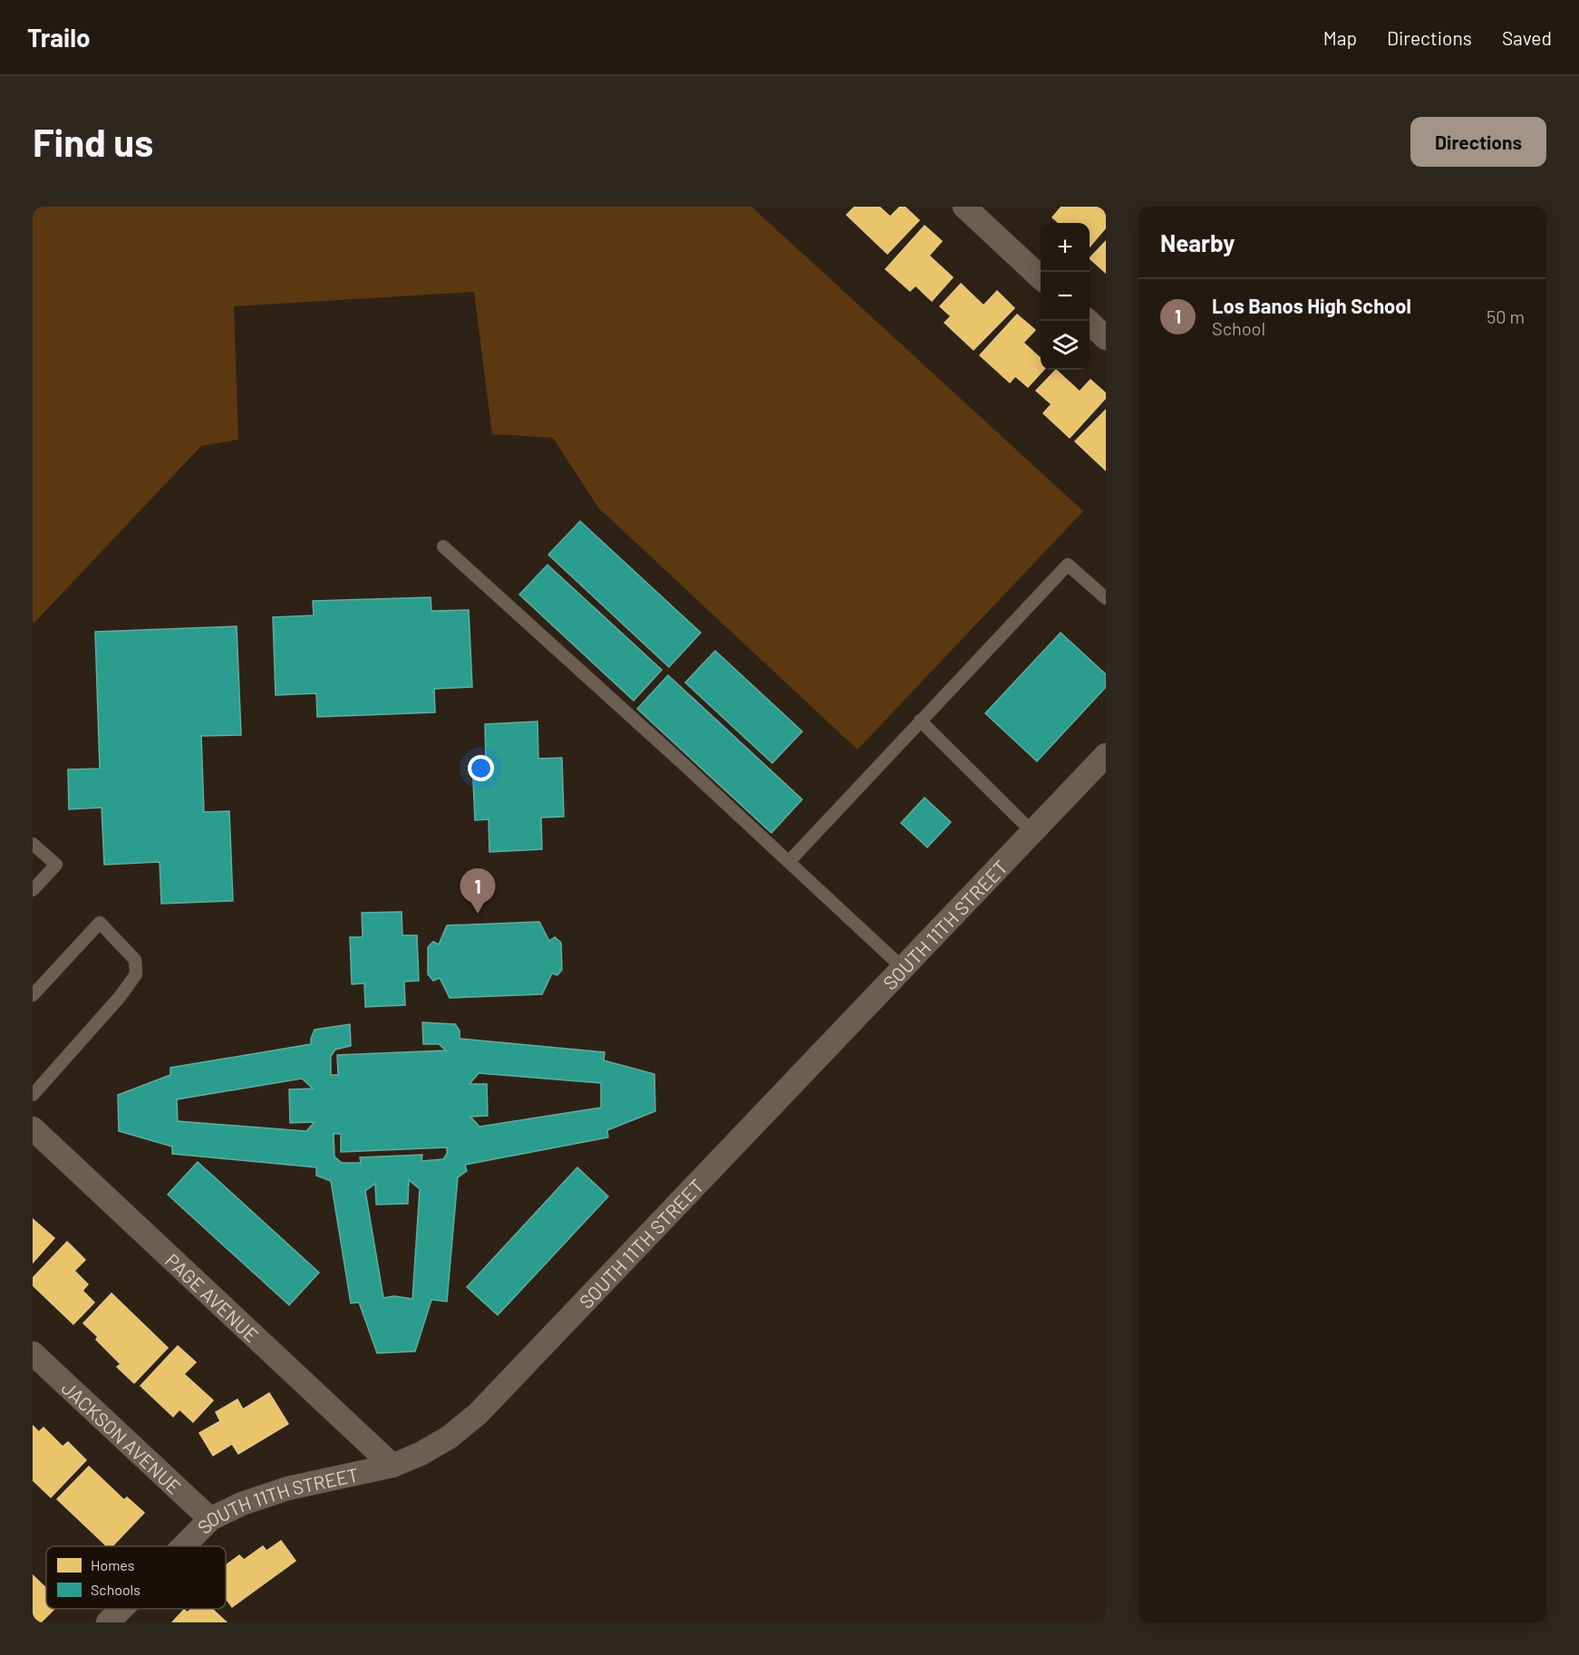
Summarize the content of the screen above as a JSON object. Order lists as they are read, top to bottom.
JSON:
{
  "streets": {
    "street": ["SOUTH 11TH STREET", "PAGE AVENUE", "JACKSON AVENUE"]
  },
  "crossings": [
    ["SOUTH 11TH STREET", "PAGE AVENUE"],
    ["SOUTH 11TH STREET", "JACKSON AVENUE"]
  ],
  "legend": ["Homes", "Schools"],
  "page": {
    "header": "Trailo",
    "nav": ["Map", "Directions", "Saved"],
    "buttons": "Directions",
    "title": "Find us",
    "heading": "Nearby",
    "map_buttons": ["+", "−"],
    "list": [
      {
        "mark": "1",
        "name": "Los Banos High School",
        "note": "School",
        "value": "50 m"
      }
    ],
    "pins": "1"
  }
}
